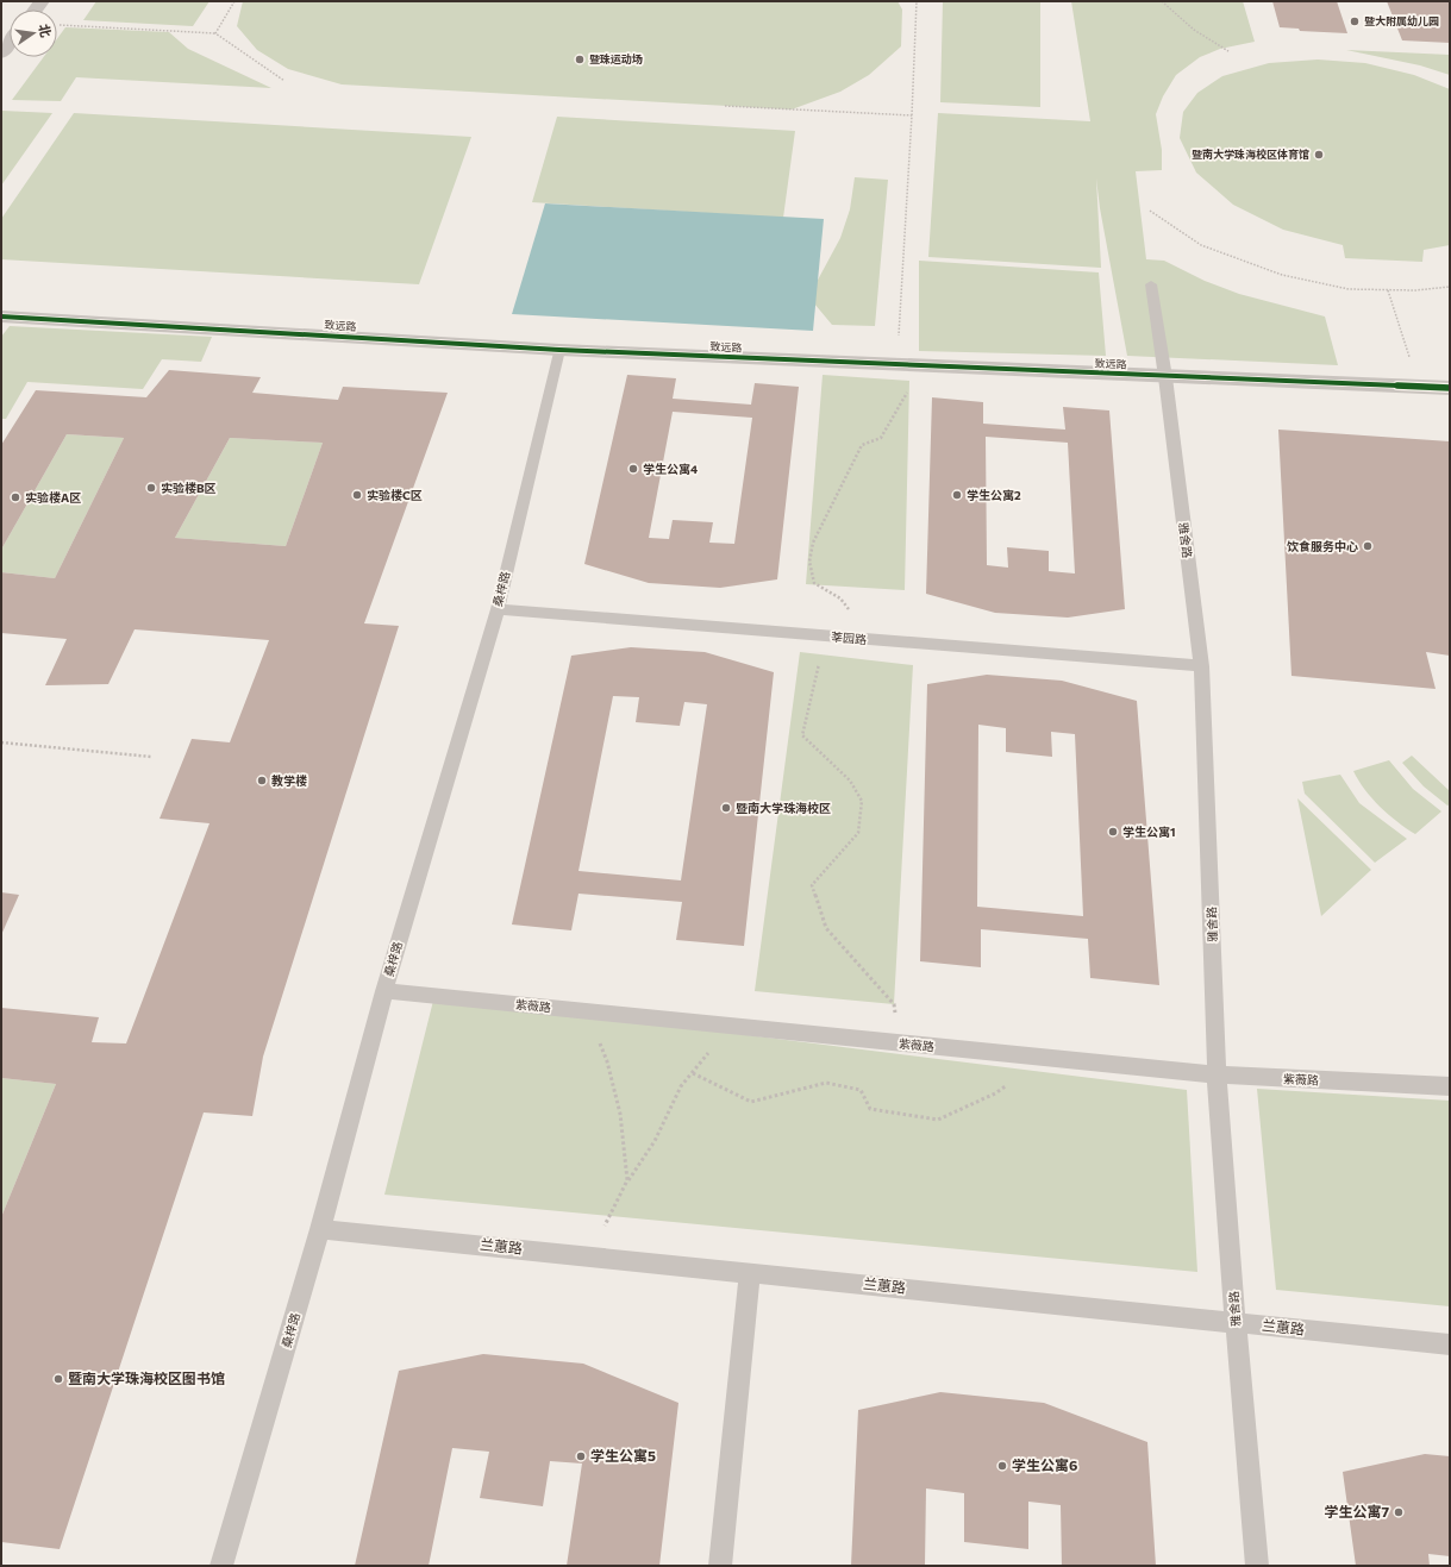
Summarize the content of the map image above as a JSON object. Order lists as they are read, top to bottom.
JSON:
{
  "streets": {
    "street": ["致远路"],
    "lane": [
      "雅舍路",
      "桑梓路",
      "莘园路",
      "紫薇路",
      "兰蕙路"
    ]
  },
  "crossings": [
    ["致远路", "雅舍路"],
    ["致远路", "桑梓路"],
    ["雅舍路", "莘园路"],
    ["雅舍路", "紫薇路"],
    ["雅舍路", "兰蕙路"],
    ["桑梓路", "莘园路"],
    ["桑梓路", "紫薇路"],
    ["桑梓路", "兰蕙路"]
  ],
  "places": [
    "暨大附属幼儿园",
    "暨珠运动场",
    "暨南大学珠海校区体育馆",
    "学生公寓4",
    "实验楼B区",
    "实验楼C区",
    "学生公寓2",
    "实验楼A区",
    "饮食服务中心",
    "教学楼",
    "暨南大学珠海校区",
    "学生公寓1",
    "暨南大学珠海校区图书馆",
    "学生公寓5",
    "学生公寓6",
    "学生公寓7"
  ],
  "north": "right"
}
